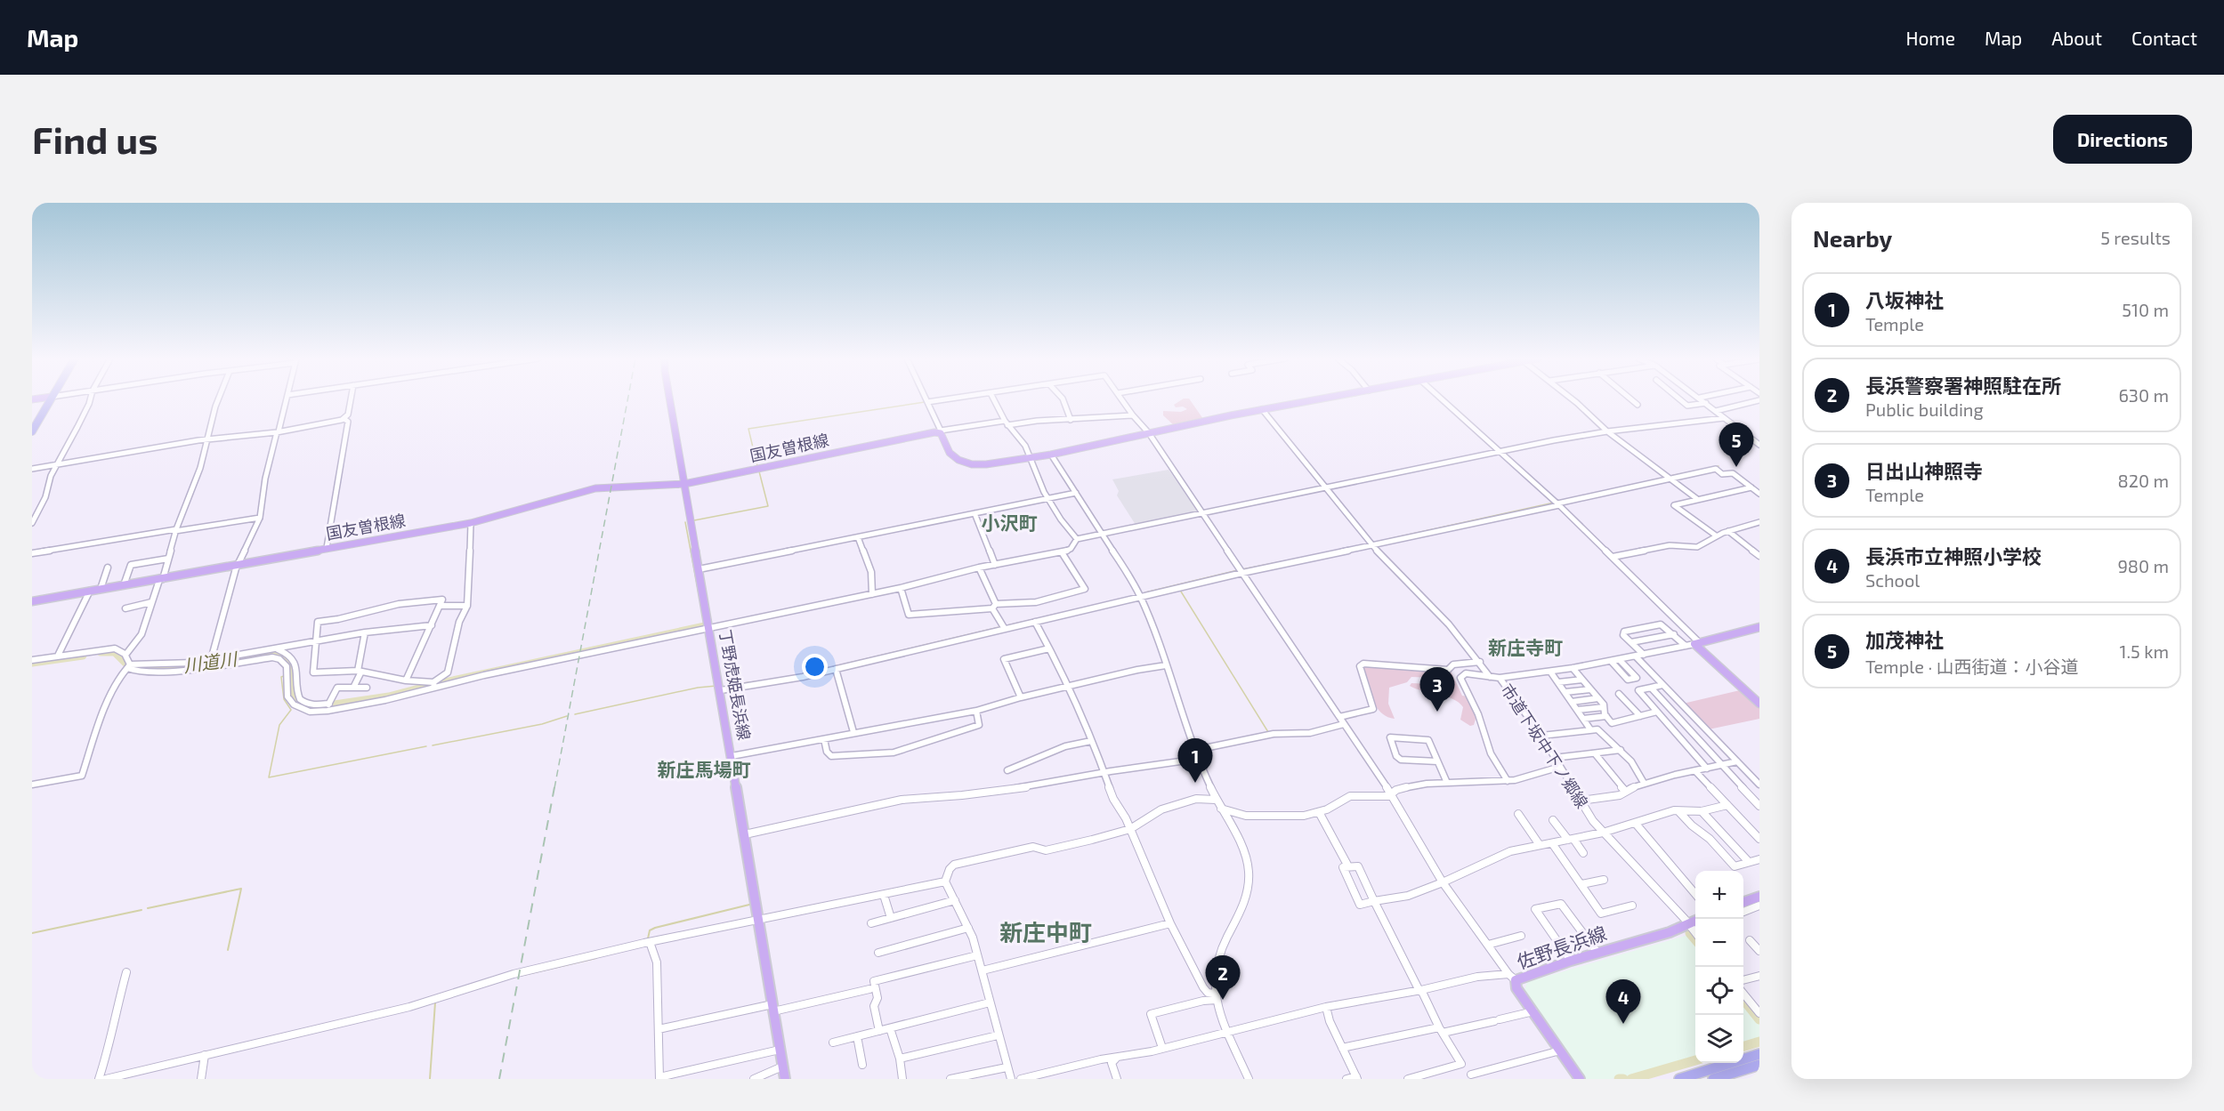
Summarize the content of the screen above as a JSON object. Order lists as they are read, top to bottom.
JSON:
{
  "streets": {
    "main road": ["国友曽根線", "丁野虎姫長浜線", "佐野長浜線"],
    "street": ["市道下坂中下ノ郷線"]
  },
  "crossings": [
    ["国友曽根線", "丁野虎姫長浜線"],
    ["市道下坂中下ノ郷線", "佐野長浜線"]
  ],
  "districts": [
    "小沢町",
    "新庄寺町",
    "新庄馬場町",
    "新庄中町"
  ],
  "water": ["川道川"],
  "page": {
    "header": "Map",
    "nav": [
      "Home",
      "Map",
      "About",
      "Contact"
    ],
    "buttons": "Directions",
    "title": "Find us",
    "heading": ["Nearby", "5 results"],
    "list": [
      {
        "mark": "1",
        "name": "八坂神社",
        "note": "Temple",
        "value": "510 m"
      },
      {
        "mark": "2",
        "name": "長浜警察署神照駐在所",
        "note": "Public building",
        "value": "630 m"
      },
      {
        "mark": "3",
        "name": "日出山神照寺",
        "note": "Temple",
        "value": "820 m"
      },
      {
        "mark": "4",
        "name": "長浜市立神照小学校",
        "note": "School",
        "value": "980 m"
      },
      {
        "mark": "5",
        "name": "加茂神社",
        "note": "Temple · 山西街道：小谷道",
        "value": "1.5 km"
      }
    ],
    "pins": [
      "5",
      "3",
      "1",
      "2",
      "4"
    ],
    "map_buttons": ["+", "−"]
  }
}
